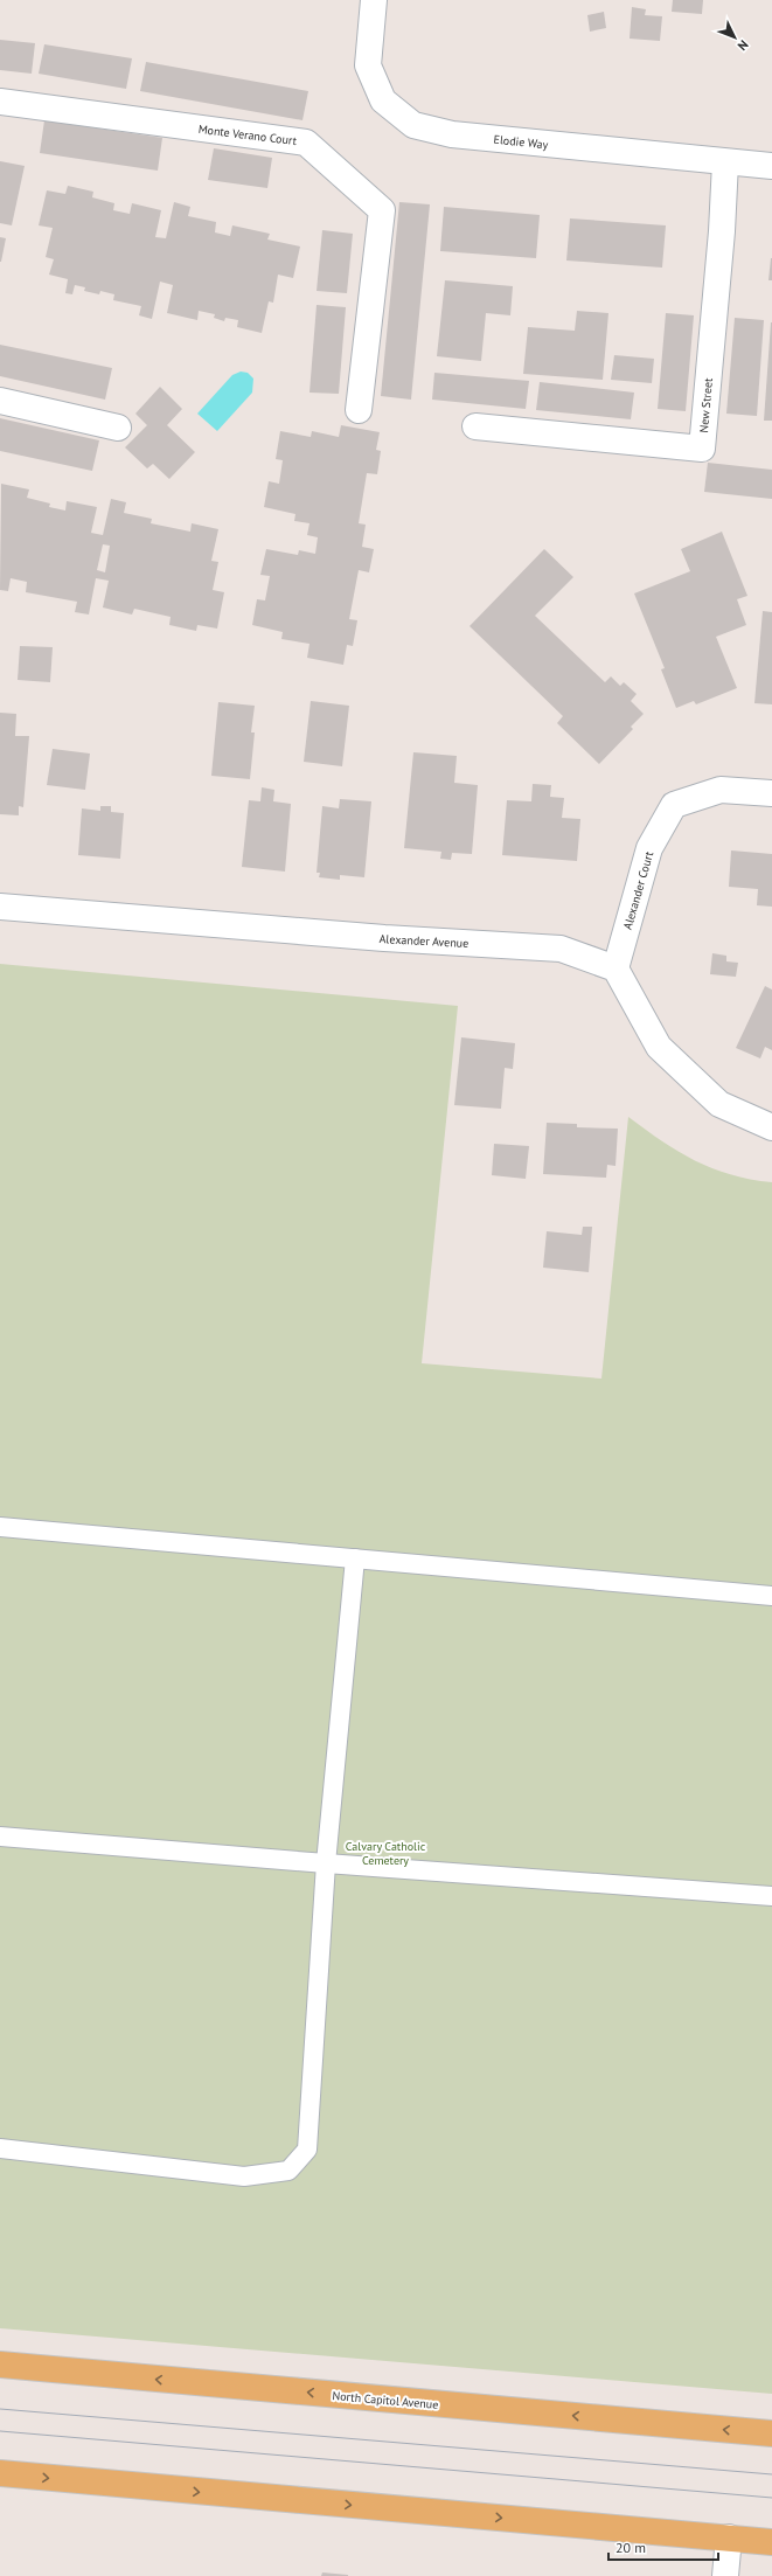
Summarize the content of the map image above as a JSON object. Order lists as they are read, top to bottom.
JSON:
{
  "streets": {
    "main road": ["North Capitol Avenue"],
    "street": [
      "Monte Verano Court",
      "Elodie Way",
      "New Street",
      "Alexander Court",
      "Alexander Avenue"
    ]
  },
  "crossings": [
    ["Elodie Way", "New Street"],
    ["Alexander Court", "Alexander Avenue"]
  ],
  "parks": ["Calvary Catholic Cemetery"],
  "scale_bar": "20 m",
  "north": "bottom right"
}
